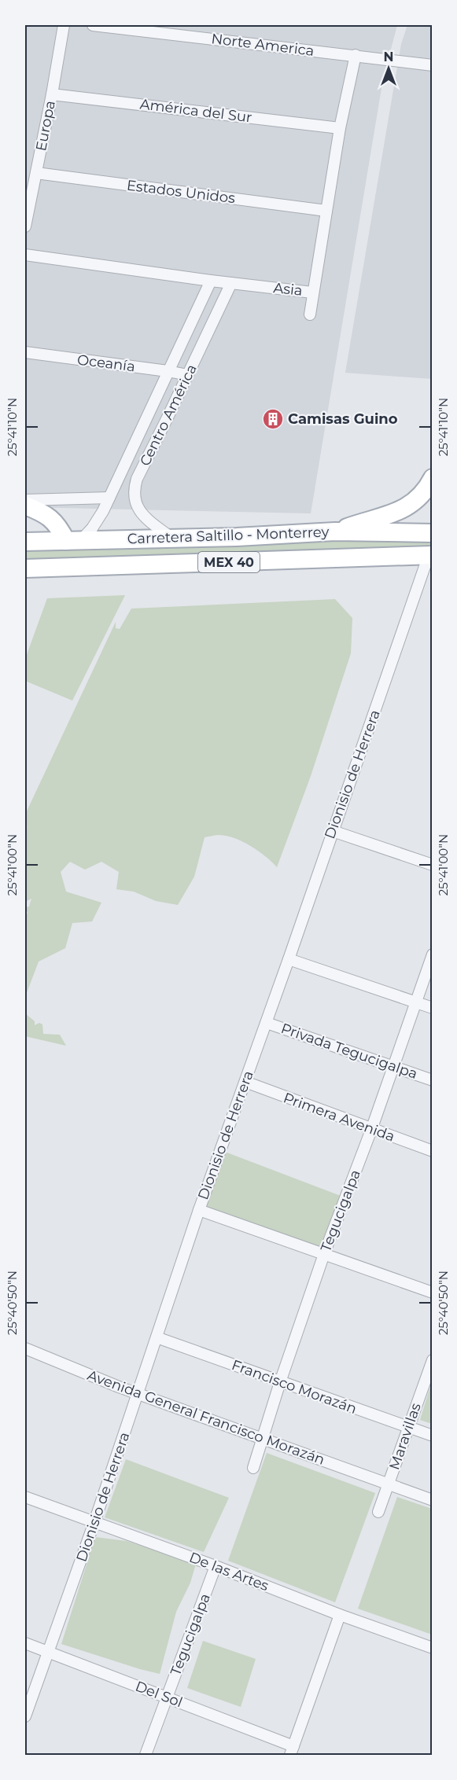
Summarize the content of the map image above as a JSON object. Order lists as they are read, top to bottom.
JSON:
{
  "streets": {
    "main road": ["Carretera Saltillo - Monterrey", "MEX 40"],
    "street": [
      "Norte America",
      "América del Sur",
      "Europa",
      "Estados Unidos",
      "Asia",
      "Oceanía",
      "Centro América",
      "Dionisio de Herrera",
      "Privada Tegucigalpa",
      "Primera Avenida",
      "Tegucigalpa",
      "Francisco Morazán",
      "Avenida General Francisco Morazán",
      "Maravillas",
      "De las Artes",
      "Del Sol"
    ]
  },
  "crossings": [
    ["Norte America", "Asia"],
    ["América del Sur", "Europa"],
    ["América del Sur", "Asia"],
    ["Europa", "Estados Unidos"],
    ["Estados Unidos", "Asia"],
    ["Asia", "Centro América"],
    ["Oceanía", "Centro América"],
    ["Centro América", "Carretera Saltillo - Monterrey"],
    ["Carretera Saltillo - Monterrey", "Dionisio de Herrera"],
    ["Dionisio de Herrera", "Privada Tegucigalpa"],
    ["Dionisio de Herrera", "Primera Avenida"],
    ["Dionisio de Herrera", "Francisco Morazán"],
    ["Dionisio de Herrera", "Avenida General Francisco Morazán"],
    ["Dionisio de Herrera", "De las Artes"],
    ["Dionisio de Herrera", "Del Sol"],
    ["Privada Tegucigalpa", "Tegucigalpa"],
    ["Primera Avenida", "Tegucigalpa"],
    ["Tegucigalpa", "Francisco Morazán"],
    ["Tegucigalpa", "Avenida General Francisco Morazán"],
    ["Tegucigalpa", "De las Artes"],
    ["Tegucigalpa", "Del Sol"],
    ["Francisco Morazán", "Maravillas"],
    ["Avenida General Francisco Morazán", "Maravillas"]
  ],
  "places": {
    "building": ["Camisas Guino"]
  },
  "north": "top",
  "coordinates": ["25°41'10\"N", "25°41'00\"N", "25°40'50\"N"]
}
